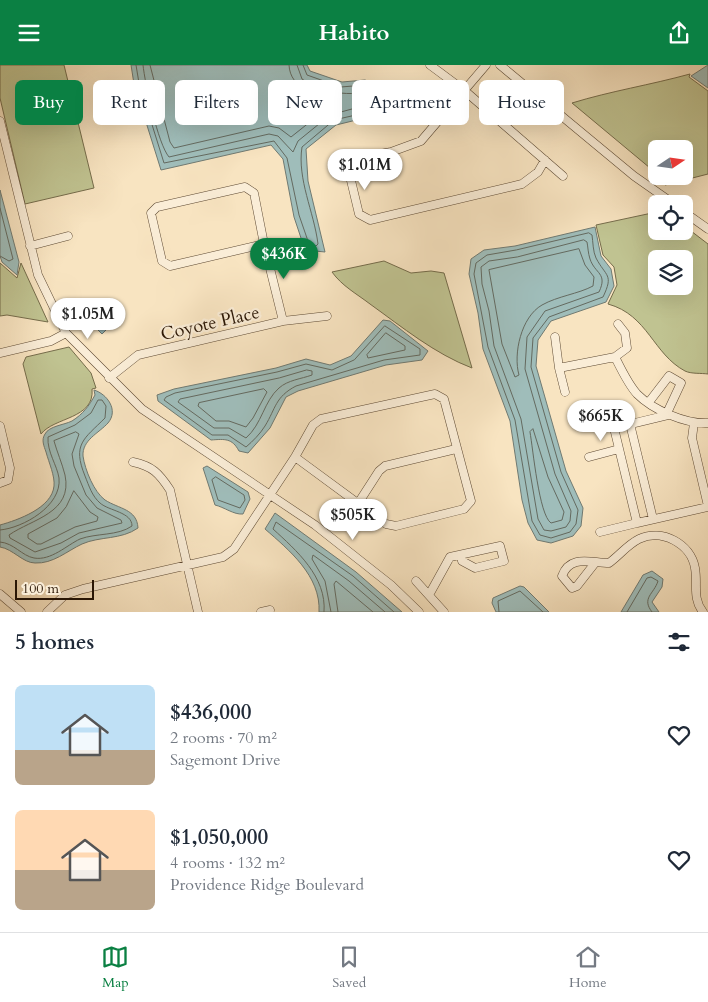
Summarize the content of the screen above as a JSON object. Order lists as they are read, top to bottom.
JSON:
{
  "streets": {
    "street": ["Coyote Place"]
  },
  "scale_bar": "100 m",
  "north": "right",
  "page": {
    "header": "Habito",
    "chip": [
      "Buy",
      "Rent",
      "Filters",
      "New",
      "Apartment",
      "House"
    ],
    "price": [
      "$1.01M",
      "$436K",
      "$1.05M",
      "$665K",
      "$505K"
    ],
    "scale": "100 m",
    "heading": "5 homes",
    "list": [
      {
        "name": "$436,000",
        "note": "2 rooms · 70 m² · Sagemont Drive"
      },
      {
        "name": "$1,050,000",
        "note": "4 rooms · 132 m² · Providence Ridge Boulevard"
      }
    ],
    "tabs": ["Map", "Saved", "Home"]
  }
}
